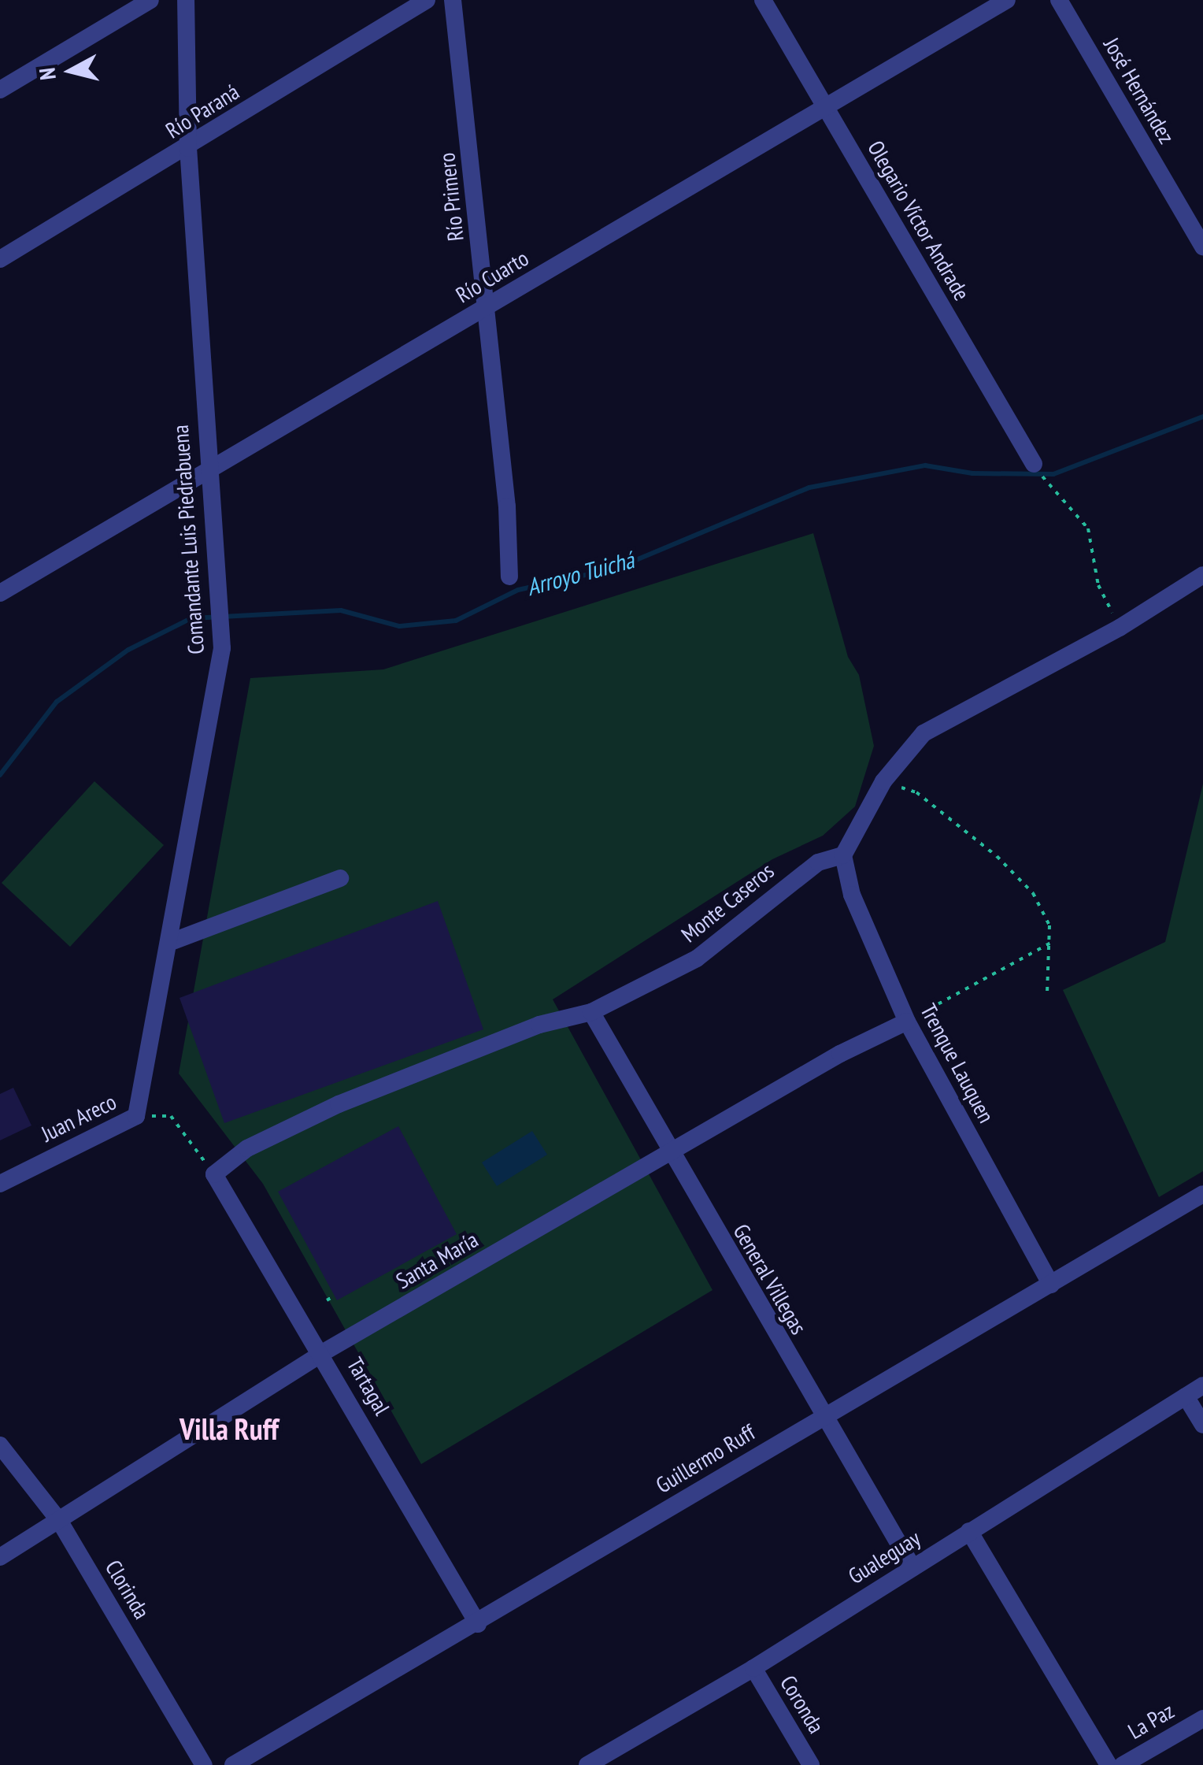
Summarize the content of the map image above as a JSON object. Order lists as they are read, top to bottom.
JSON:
{
  "streets": {
    "street": [
      "José Hernández",
      "Río Paraná",
      "Río Primero",
      "Olegario Víctor Andrade",
      "Río Cuarto",
      "Comandante Luis Piedrabuena",
      "Monte Caseros",
      "Trenque Lauquen",
      "Juan Areco",
      "Santa María",
      "General Villegas",
      "Tartagal",
      "Guillermo Ruff",
      "Gualeguay",
      "Clorinda",
      "Coronda",
      "La Paz"
    ]
  },
  "crossings": [
    ["Río Paraná", "Comandante Luis Piedrabuena"],
    ["Río Primero", "Río Cuarto"],
    ["Olegario Víctor Andrade", "Río Cuarto"],
    ["Río Cuarto", "Comandante Luis Piedrabuena"],
    ["Comandante Luis Piedrabuena", "Juan Areco"],
    ["Monte Caseros", "Trenque Lauquen"],
    ["Monte Caseros", "General Villegas"],
    ["Monte Caseros", "Tartagal"],
    ["Trenque Lauquen", "Santa María"],
    ["Trenque Lauquen", "Guillermo Ruff"],
    ["Santa María", "General Villegas"],
    ["Santa María", "Tartagal"],
    ["Santa María", "Clorinda"],
    ["General Villegas", "Guillermo Ruff"],
    ["General Villegas", "Gualeguay"],
    ["Tartagal", "Guillermo Ruff"],
    ["Gualeguay", "Coronda"]
  ],
  "districts": ["Villa Ruff"],
  "water": ["Arroyo Tuichá"],
  "north": "left"
}
